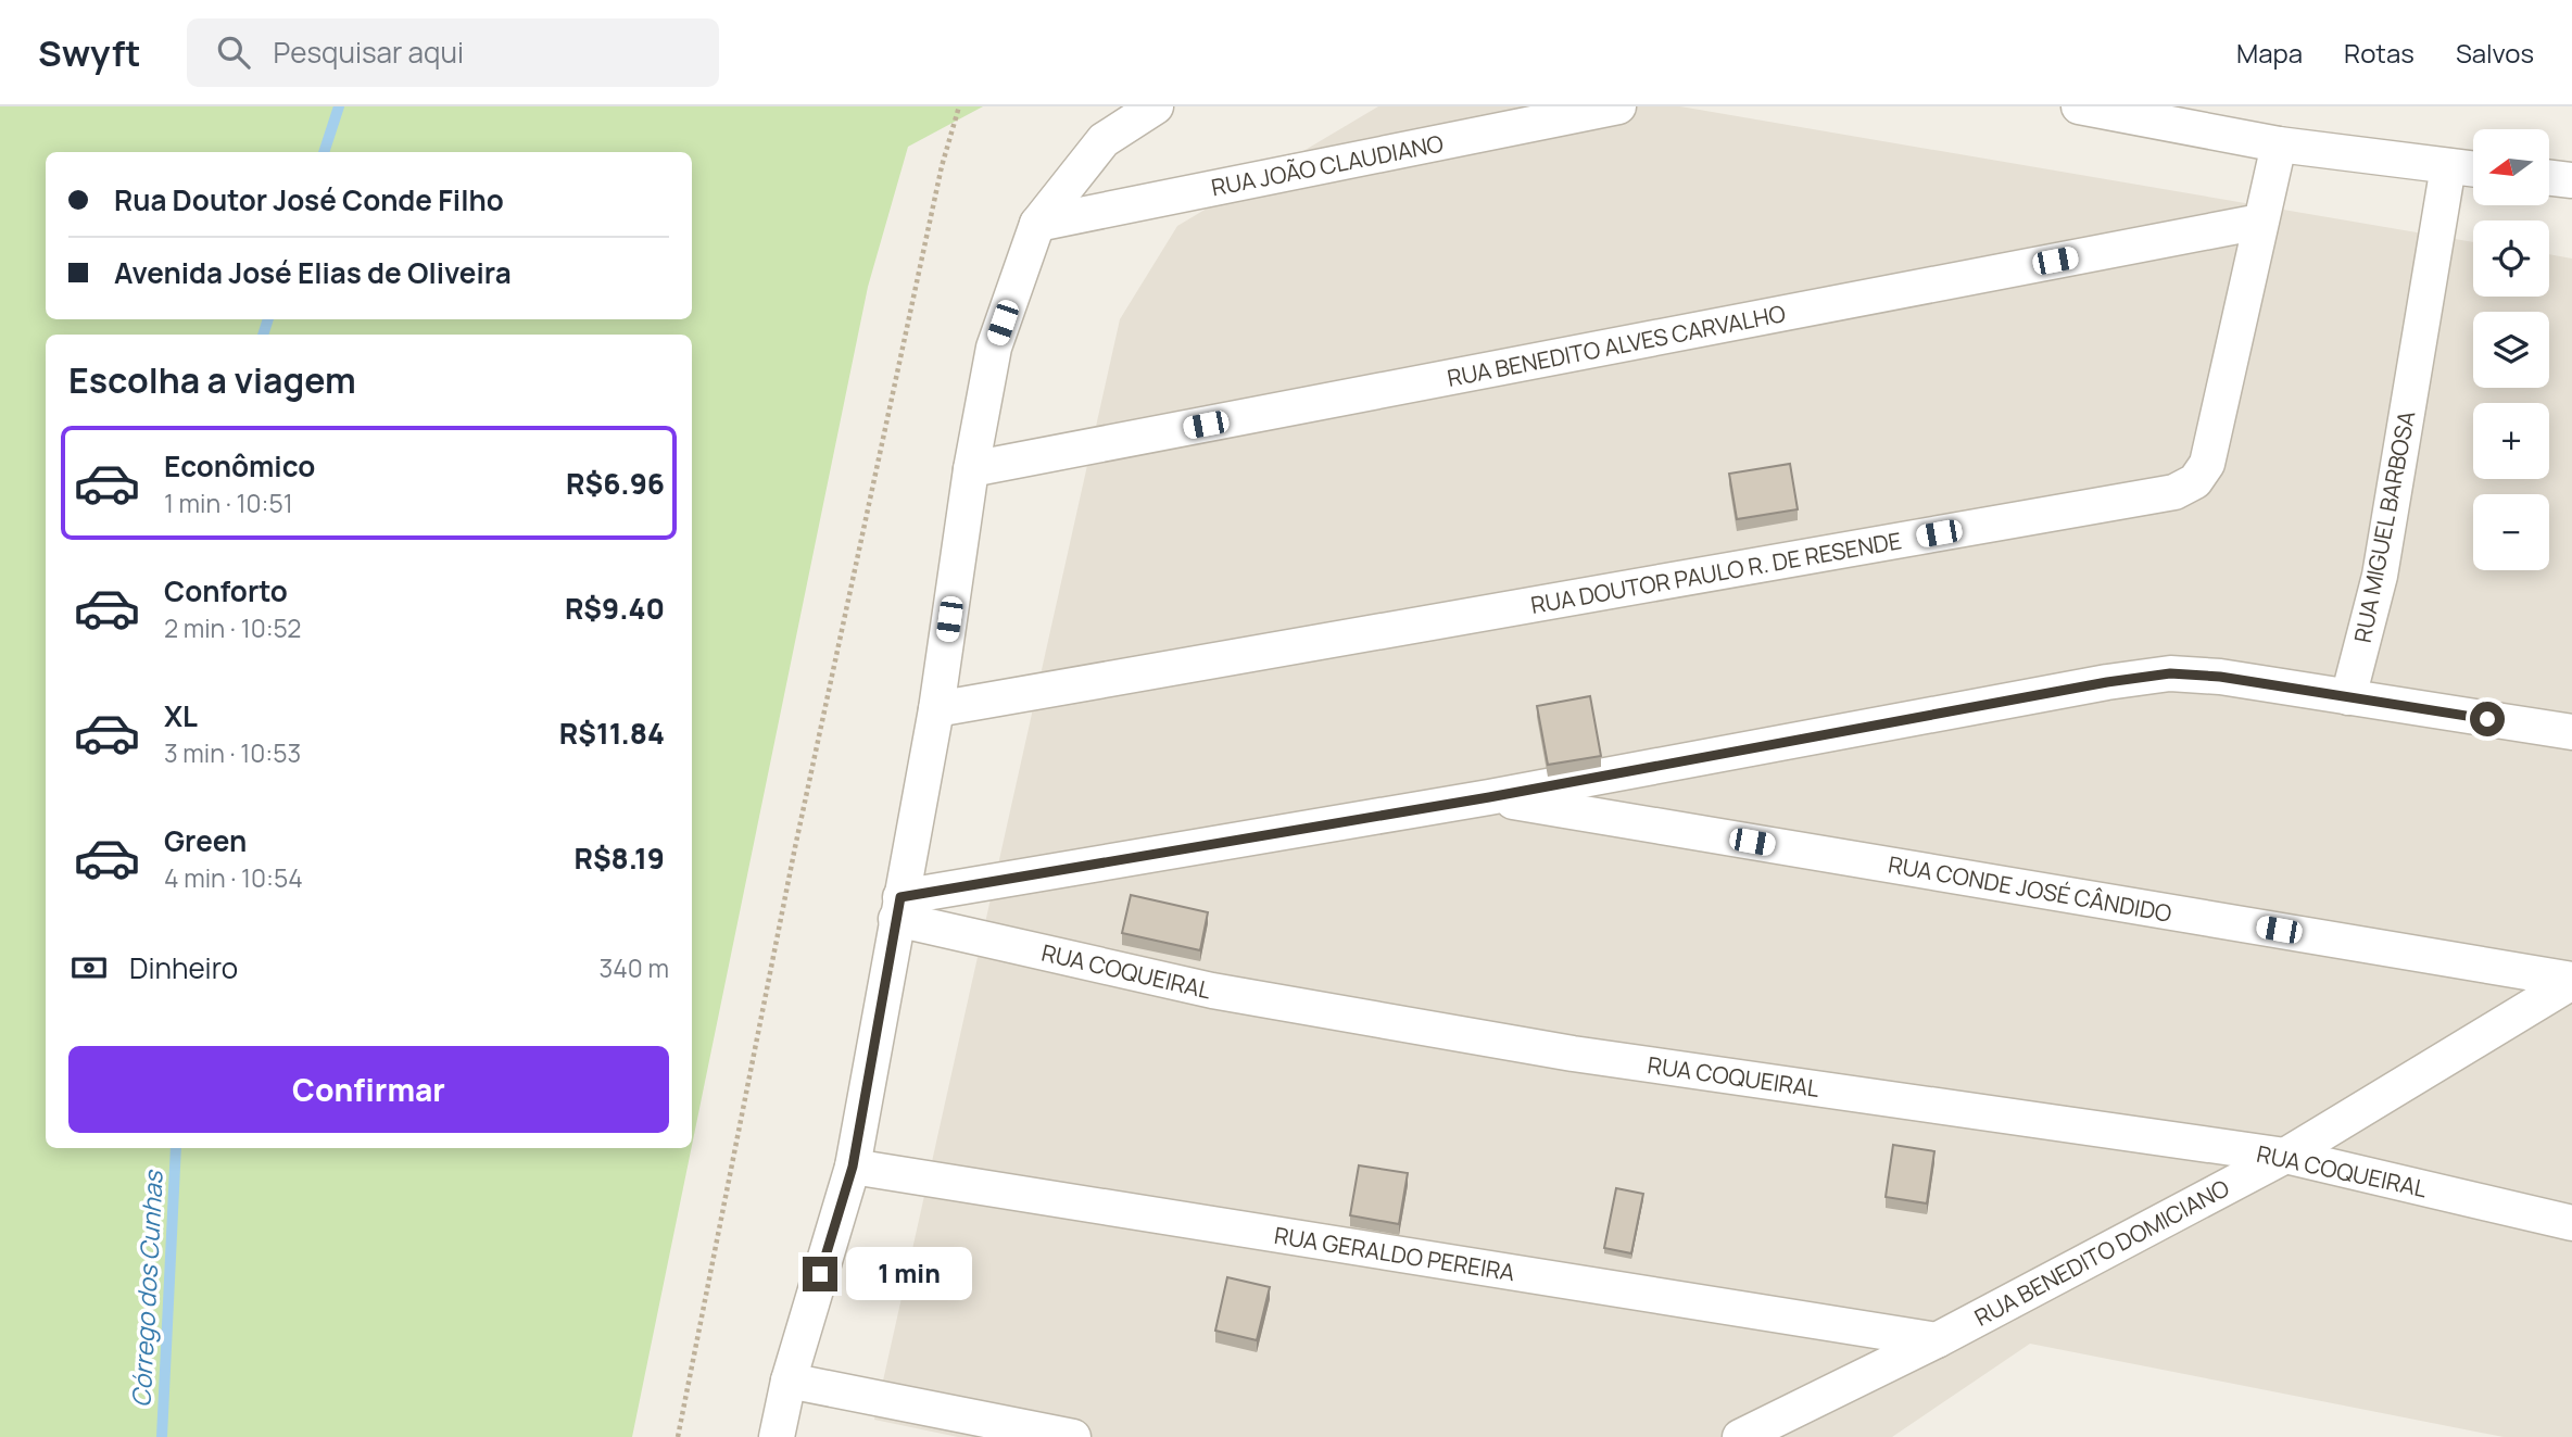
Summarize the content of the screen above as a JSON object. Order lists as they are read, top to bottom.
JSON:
{
  "streets": {
    "street": [
      "RUA JOÃO CLAUDIANO",
      "RUA BENEDITO ALVES CARVALHO",
      "RUA MIGUEL BARBOSA",
      "RUA DOUTOR PAULO R. DE RESENDE",
      "RUA CONDE JOSÉ CÂNDIDO",
      "RUA COQUEIRAL",
      "RUA BENEDITO DOMICIANO",
      "RUA GERALDO PEREIRA"
    ]
  },
  "crossings": [
    ["RUA BENEDITO ALVES CARVALHO", "RUA DOUTOR PAULO R. DE RESENDE"],
    ["RUA CONDE JOSÉ CÂNDIDO", "RUA BENEDITO DOMICIANO"],
    ["RUA COQUEIRAL", "RUA BENEDITO DOMICIANO"],
    ["RUA BENEDITO DOMICIANO", "RUA GERALDO PEREIRA"]
  ],
  "water": ["Córrego dos Cunhas"],
  "north": "left",
  "page": {
    "header": "Swyft",
    "search": "Pesquisar aqui",
    "nav": ["Mapa", "Rotas", "Salvos"],
    "map_buttons": ["+", "−"],
    "banner": ["Rua Doutor José Conde Filho", "Avenida José Elias de Oliveira"],
    "heading": "Escolha a viagem",
    "list": [
      {
        "name": "Econômico",
        "note": "1 min · 10:51",
        "value": "R$6.96"
      },
      {
        "name": "Conforto",
        "note": "2 min · 10:52",
        "value": "R$9.40"
      },
      {
        "name": "XL",
        "note": "3 min · 10:53",
        "value": "R$11.84"
      },
      {
        "name": "Green",
        "note": "4 min · 10:54",
        "value": "R$8.19"
      }
    ],
    "pay": ["Dinheiro", "340 m"],
    "buttons": "Confirmar",
    "bubble": "1 min"
  }
}
